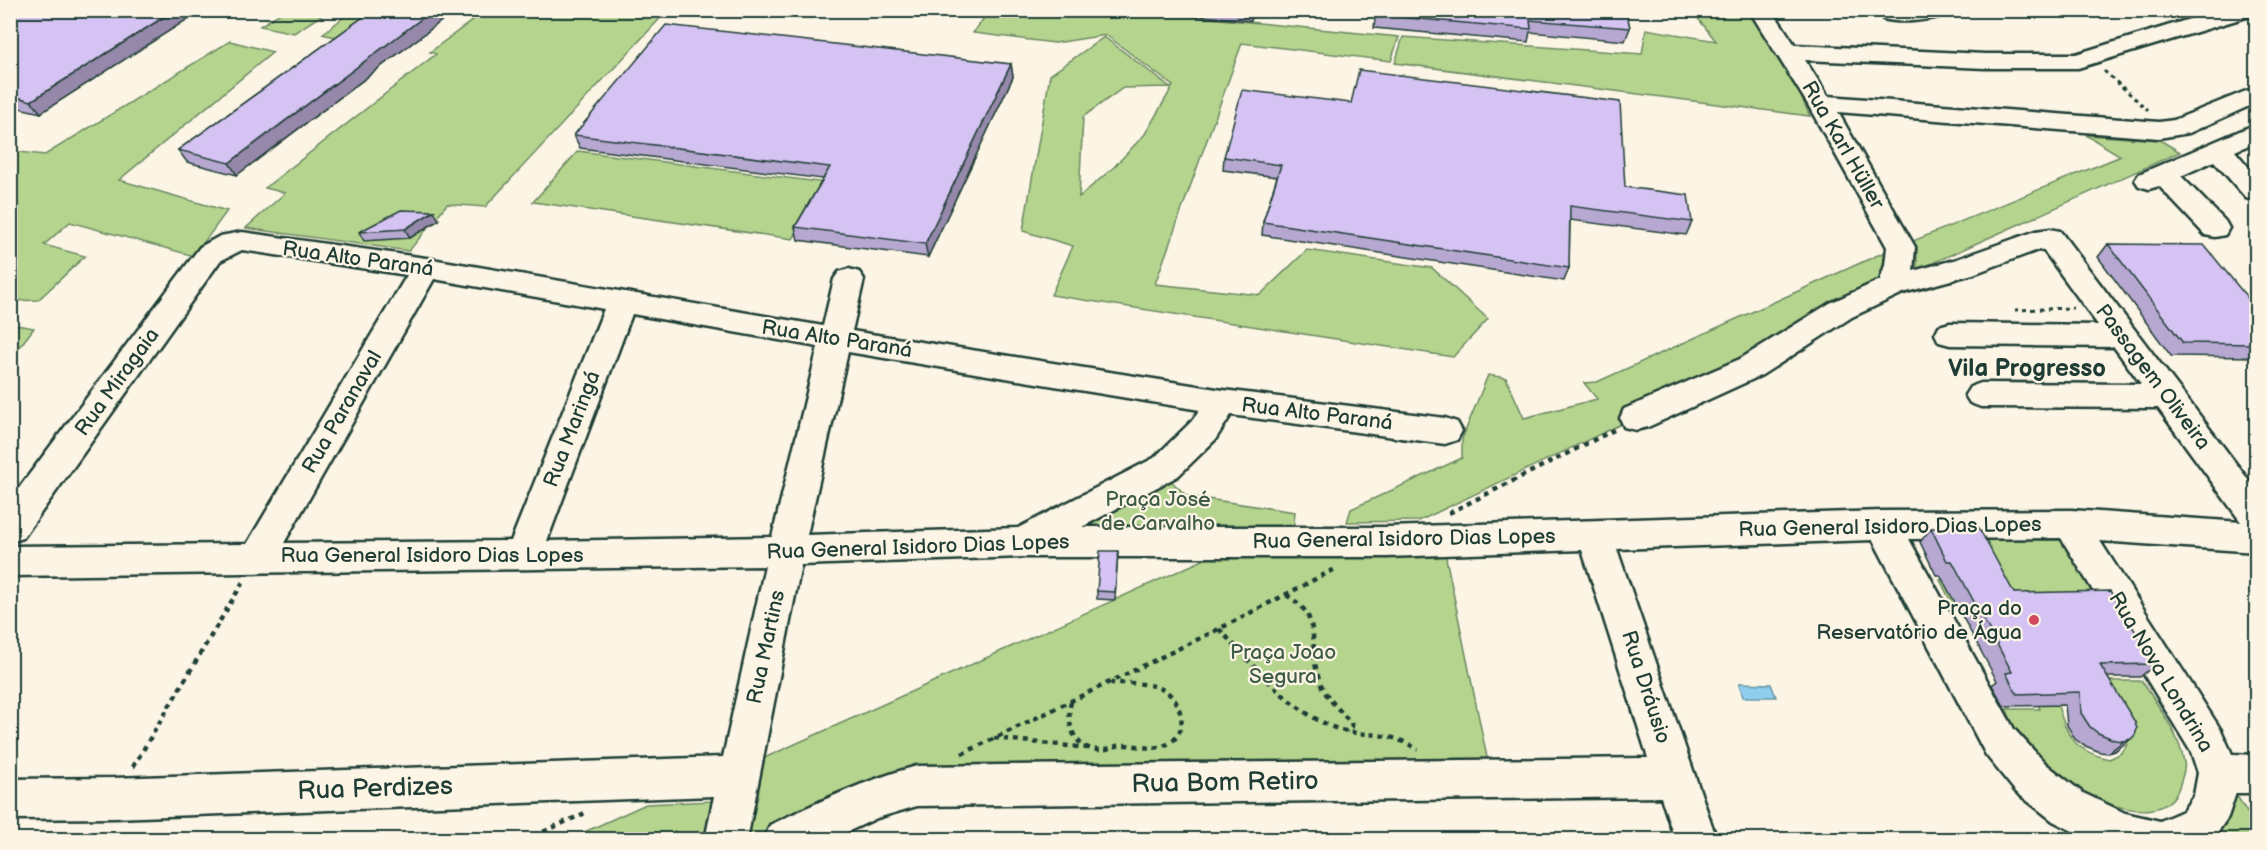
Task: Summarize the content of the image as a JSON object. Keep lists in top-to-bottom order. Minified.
{"streets":{"street":["Rua Karl Hüller","Rua Alto Paraná","Passagem Oliveira","Rua Miragaia","Rua Paranaval","Rua Maringá","Rua General Isidoro Dias Lopes","Rua Martins","Rua Nova Londrina","Rua Dráusio","Rua Bom Retiro","Rua Perdizes"]},"crossings":[["Rua Karl Hüller","Passagem Oliveira"],["Rua Alto Paraná","Rua Miragaia"],["Rua Alto Paraná","Rua Paranaval"],["Rua Alto Paraná","Rua Maringá"],["Rua Alto Paraná","Rua Martins"],["Rua Paranaval","Rua General Isidoro Dias Lopes"],["Rua Maringá","Rua General Isidoro Dias Lopes"],["Rua General Isidoro Dias Lopes","Rua Martins"],["Rua General Isidoro Dias Lopes","Rua Nova Londrina"],["Rua General Isidoro Dias Lopes","Rua Dráusio"],["Rua Martins","Rua Perdizes"],["Rua Dráusio","Rua Bom Retiro"]],"districts":["Vila Progresso"],"parks":["Praça José de Carvalho","Praça Joao Segura"],"places":["Praça do Reservatório de Água"]}
